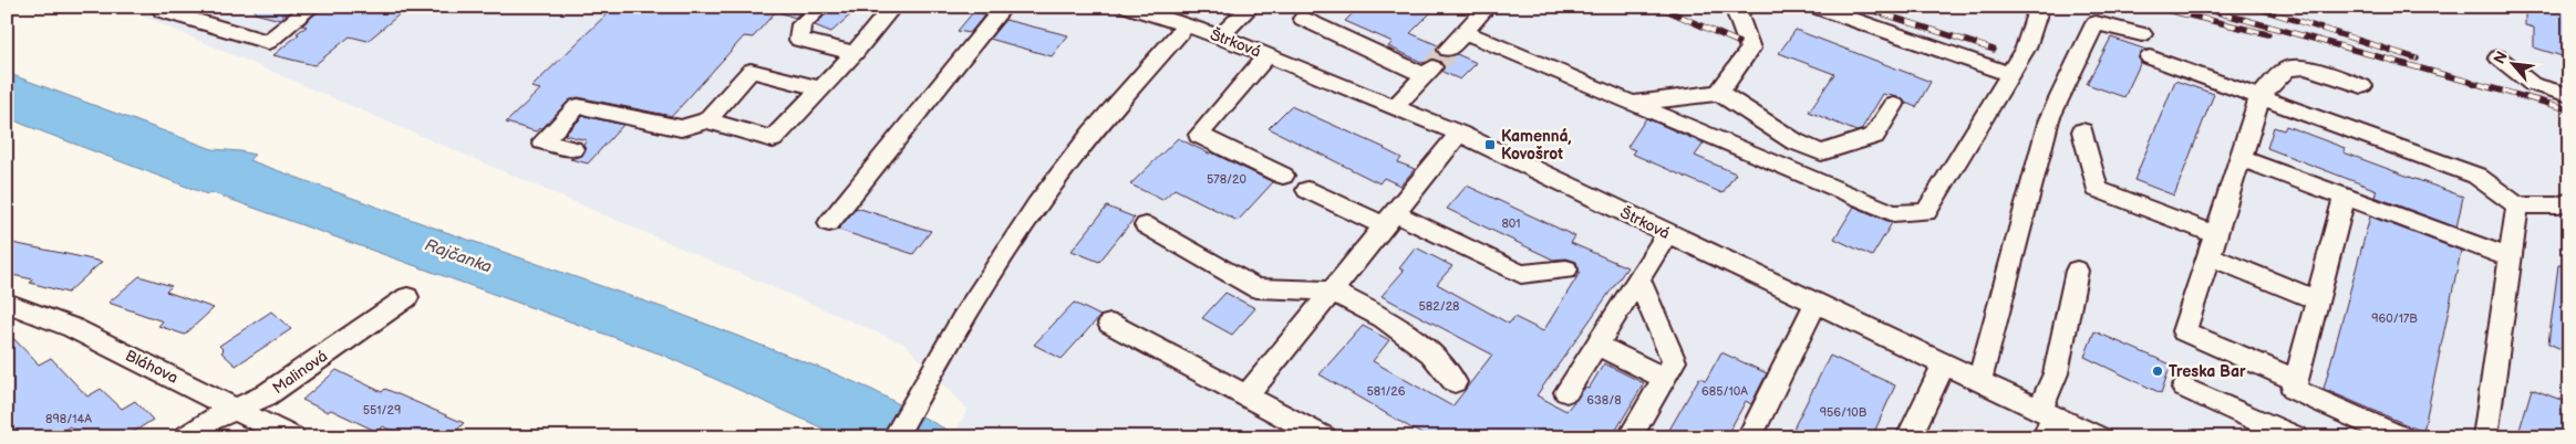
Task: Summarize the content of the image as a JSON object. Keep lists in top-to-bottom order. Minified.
{"streets":{"street":["Štrková","Bláhova","Malinová"]},"crossings":[["Bláhova","Malinová"]],"water":["Rajčanka"],"places":{"transit":["Kamenná, Kovošrot"],"other":["Treska Bar"]},"house_numbers":["578/20","801","582/28","960/17B","581/26","685/10A","638/8","551/29","956/10B","898/14A"],"north":"top left"}
